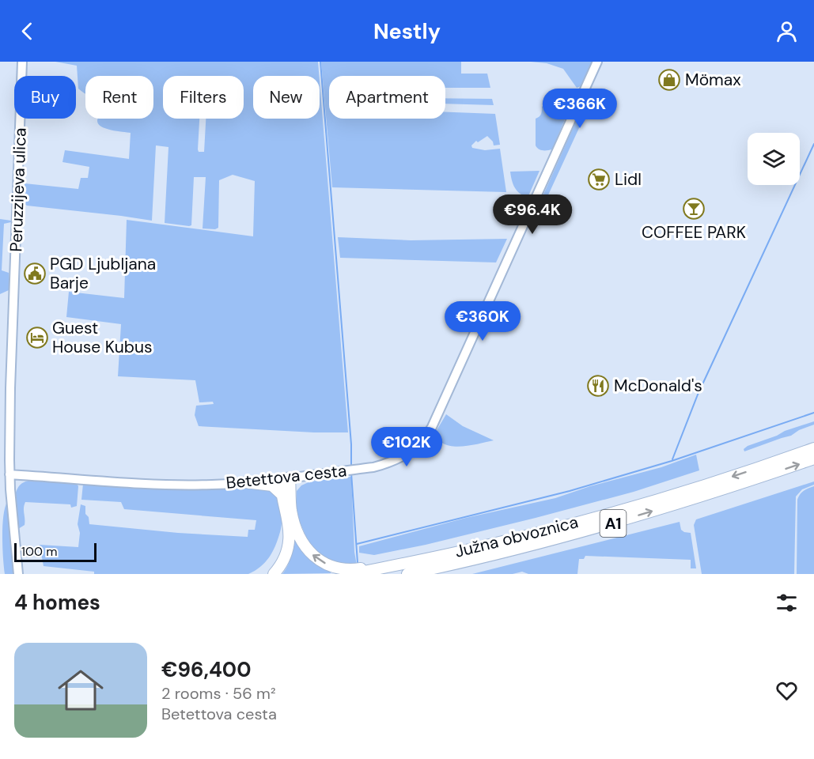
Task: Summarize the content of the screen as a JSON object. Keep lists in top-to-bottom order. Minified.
{"streets":{"highway":["A1","Južna obvoznica"],"street":["Peruzzijeva ulica","Betettova cesta"]},"crossings":[["Peruzzijeva ulica","Betettova cesta"]],"places":{"shop":["Mömax"],"supermarket":["Lidl"],"bar":["COFFEE PARK"],"public building":["PGD Ljubljana Barje"],"hotel":["Guest House Kubus"],"restaurant":["McDonald's"]},"scale_bar":"100 m","page":{"header":"Nestly","chip":["Buy","Rent","Filters","New","Apartment"],"price":["€366K","€96.4K","€360K","€102K"],"scale":"100 m","heading":"4 homes","list":[{"name":"€96,400","note":"2 rooms · 56 m² · Betettova cesta"}]}}
